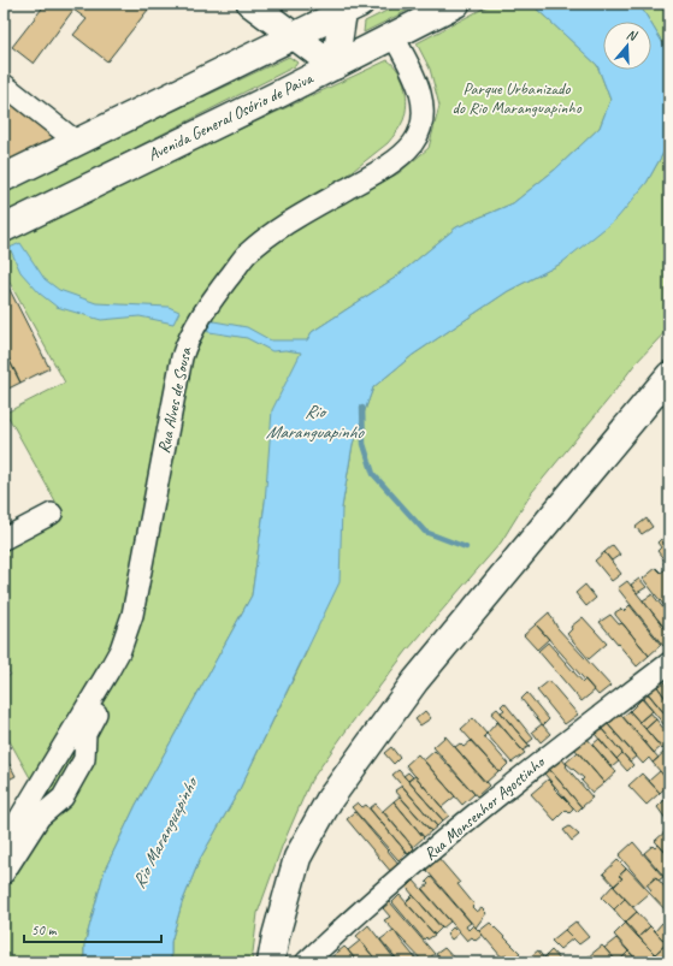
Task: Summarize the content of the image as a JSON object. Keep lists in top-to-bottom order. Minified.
{"streets":{"main road":["Avenida General Osório de Paiva"],"street":["Rua Alves de Sousa","Rua Monsenhor Agostinho"]},"crossings":[["Avenida General Osório de Paiva","Rua Alves de Sousa"]],"water":["Rio Maranguapinho"],"parks":["Parque Urbanizado do Rio Maranguapinho"],"scale_bar":"50 m","north":"top"}
